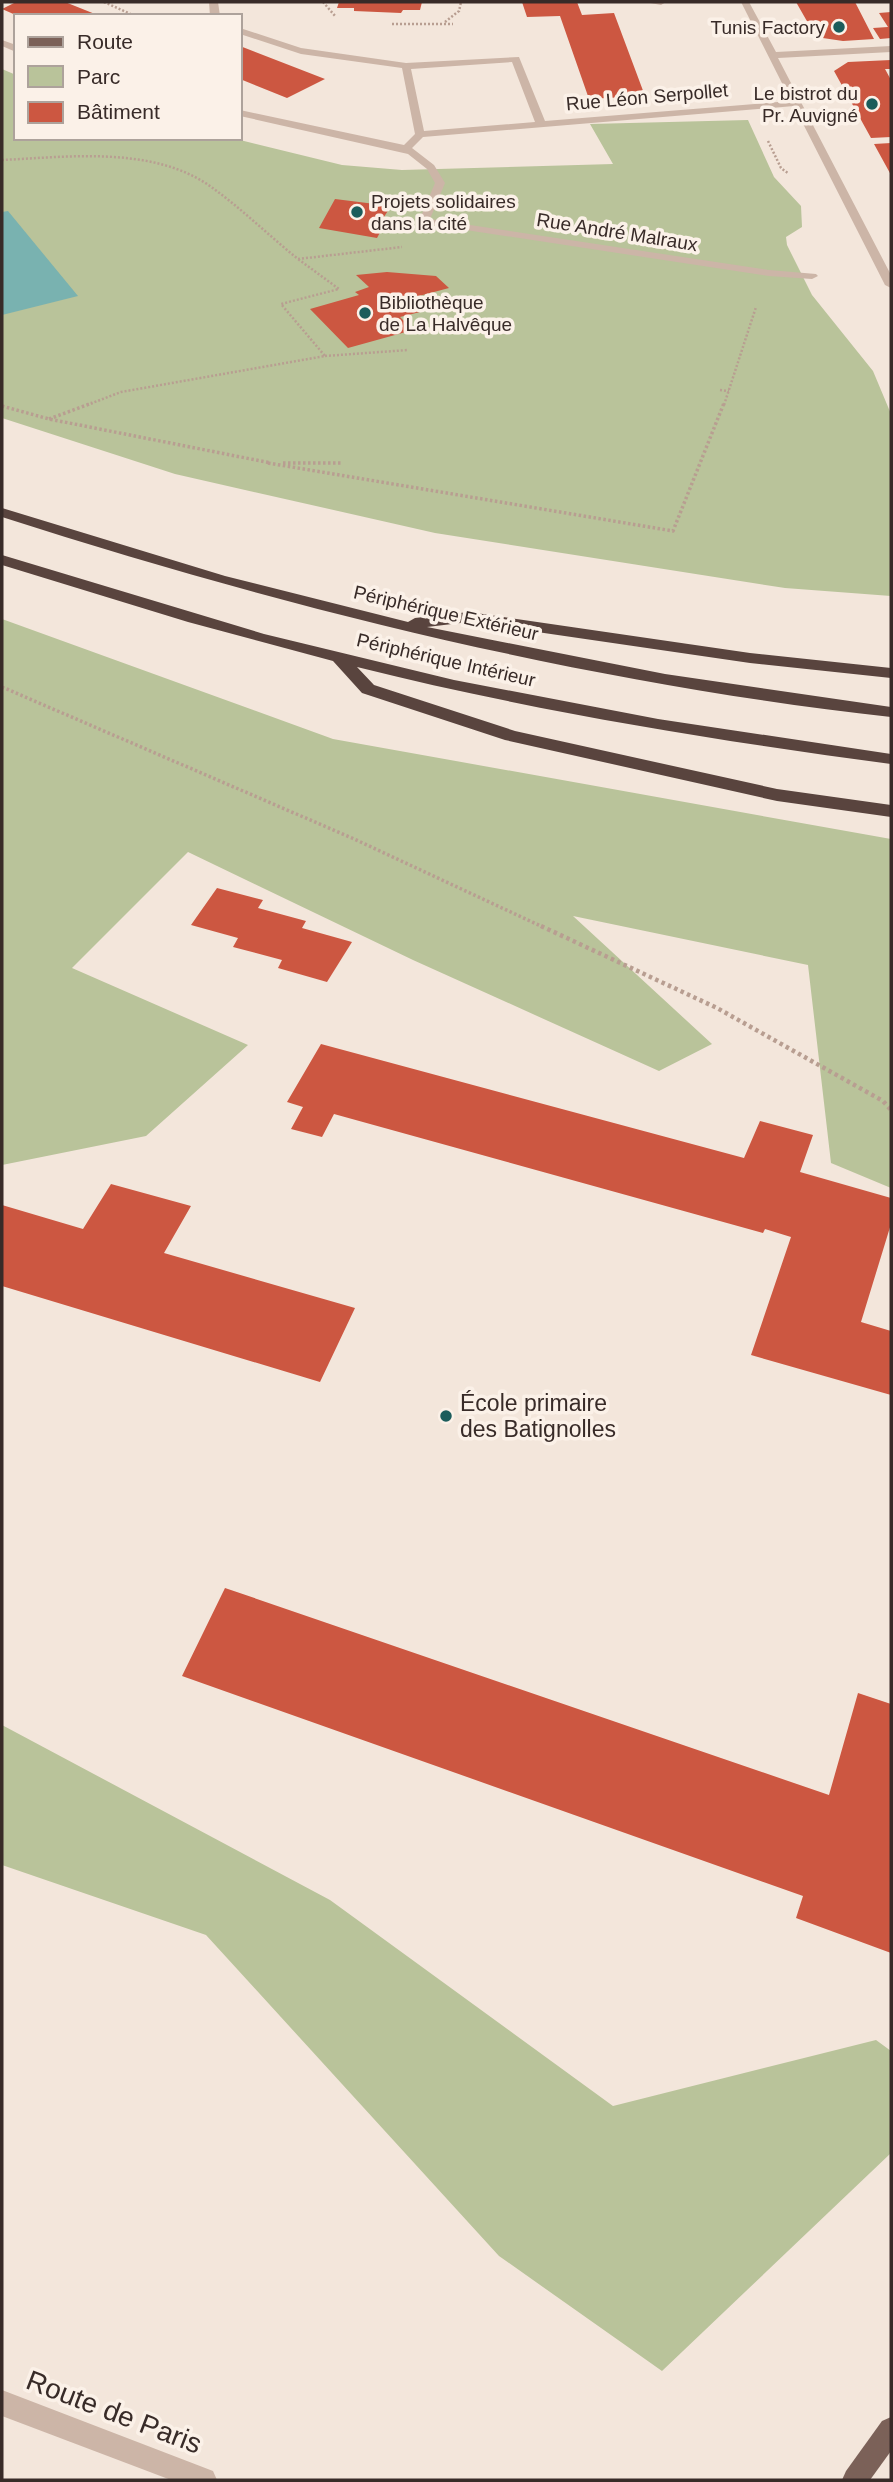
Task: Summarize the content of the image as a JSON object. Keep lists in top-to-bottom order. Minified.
{"streets":{"highway":["Périphérique Extérieur","Périphérique Intérieur"],"street":["Rue Léon Serpollet","Rue André Malraux","Route de Paris"]},"places":["Tunis Factory","Le bistrot du Pr. Auvigné","Projets solidaires dans la cité","Bibliothèque de La Halvêque","École primaire des Batignolles"],"legend":["Route","Parc","Bâtiment"]}
